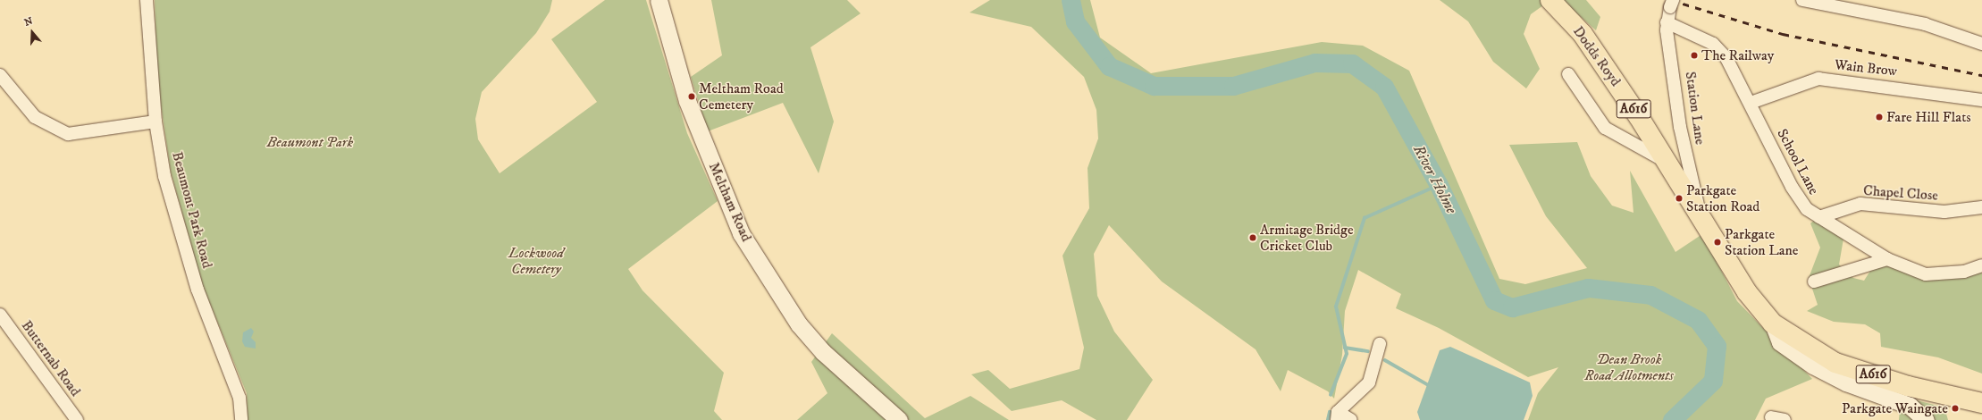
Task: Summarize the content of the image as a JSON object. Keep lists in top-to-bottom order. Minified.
{"streets":{"main road":["Dodds Royd","A616","Meltham Road"],"street":["Wain Brow","Station Lane","School Lane","Chapel Close","Beaumont Park Road","Butternab Road"]},"crossings":[["Dodds Royd","Station Lane"],["Dodds Royd","A616"],["Wain Brow","School Lane"],["Station Lane","A616"],["Station Lane","School Lane"],["School Lane","Chapel Close"]],"water":["River Holme"],"parks":["Beaumont Park","Lockwood Cemetery","Dean Brook Road Allotments"],"places":["The Railway","Meltham Road Cemetery","Fare Hill Flats","Parkgate Station Road","Armitage Bridge Cricket Club","Parkgate Station Lane","Parkgate Waingate"],"north":"top"}
